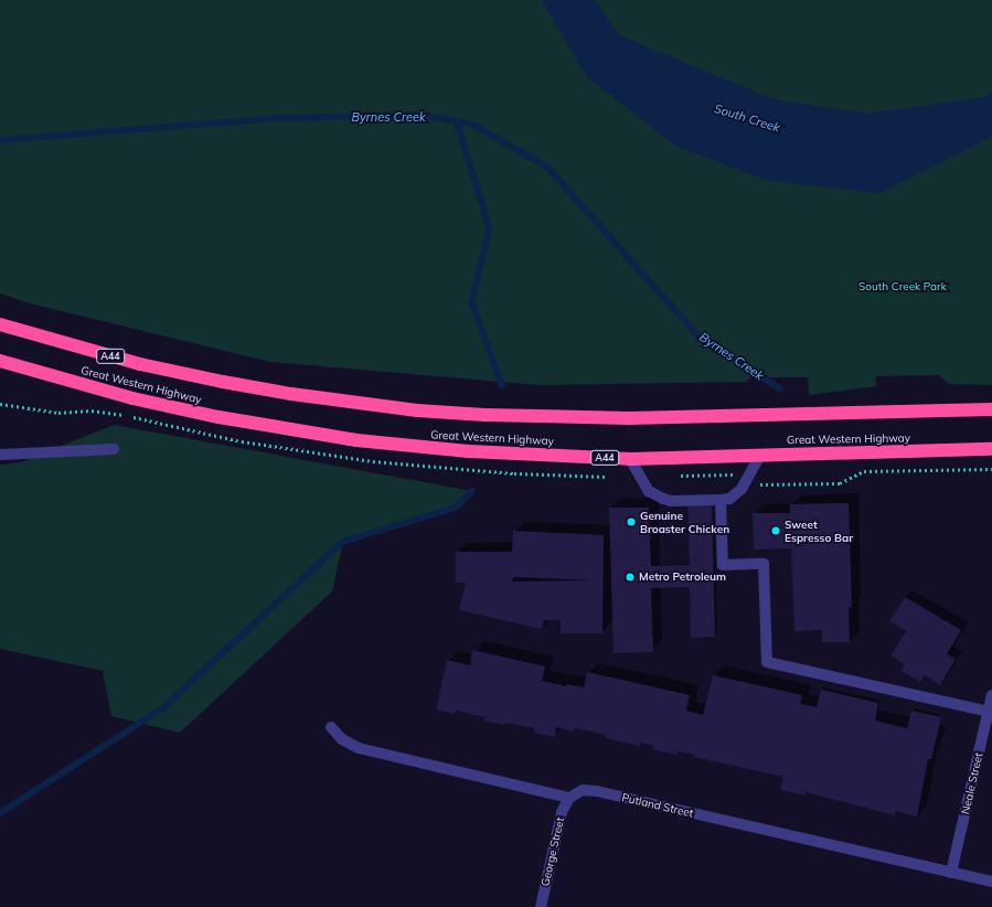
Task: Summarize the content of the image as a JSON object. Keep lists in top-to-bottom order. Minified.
{"streets":{"highway":["A44","Great Western Highway"],"street":["Neale Street","Putland Street","George Street"]},"crossings":[["Neale Street","Putland Street"],["Putland Street","George Street"]],"water":["Byrnes Creek","South Creek"],"parks":["South Creek Park"],"places":["Genuine Broaster Chicken","Sweet Espresso Bar","Metro Petroleum"]}
